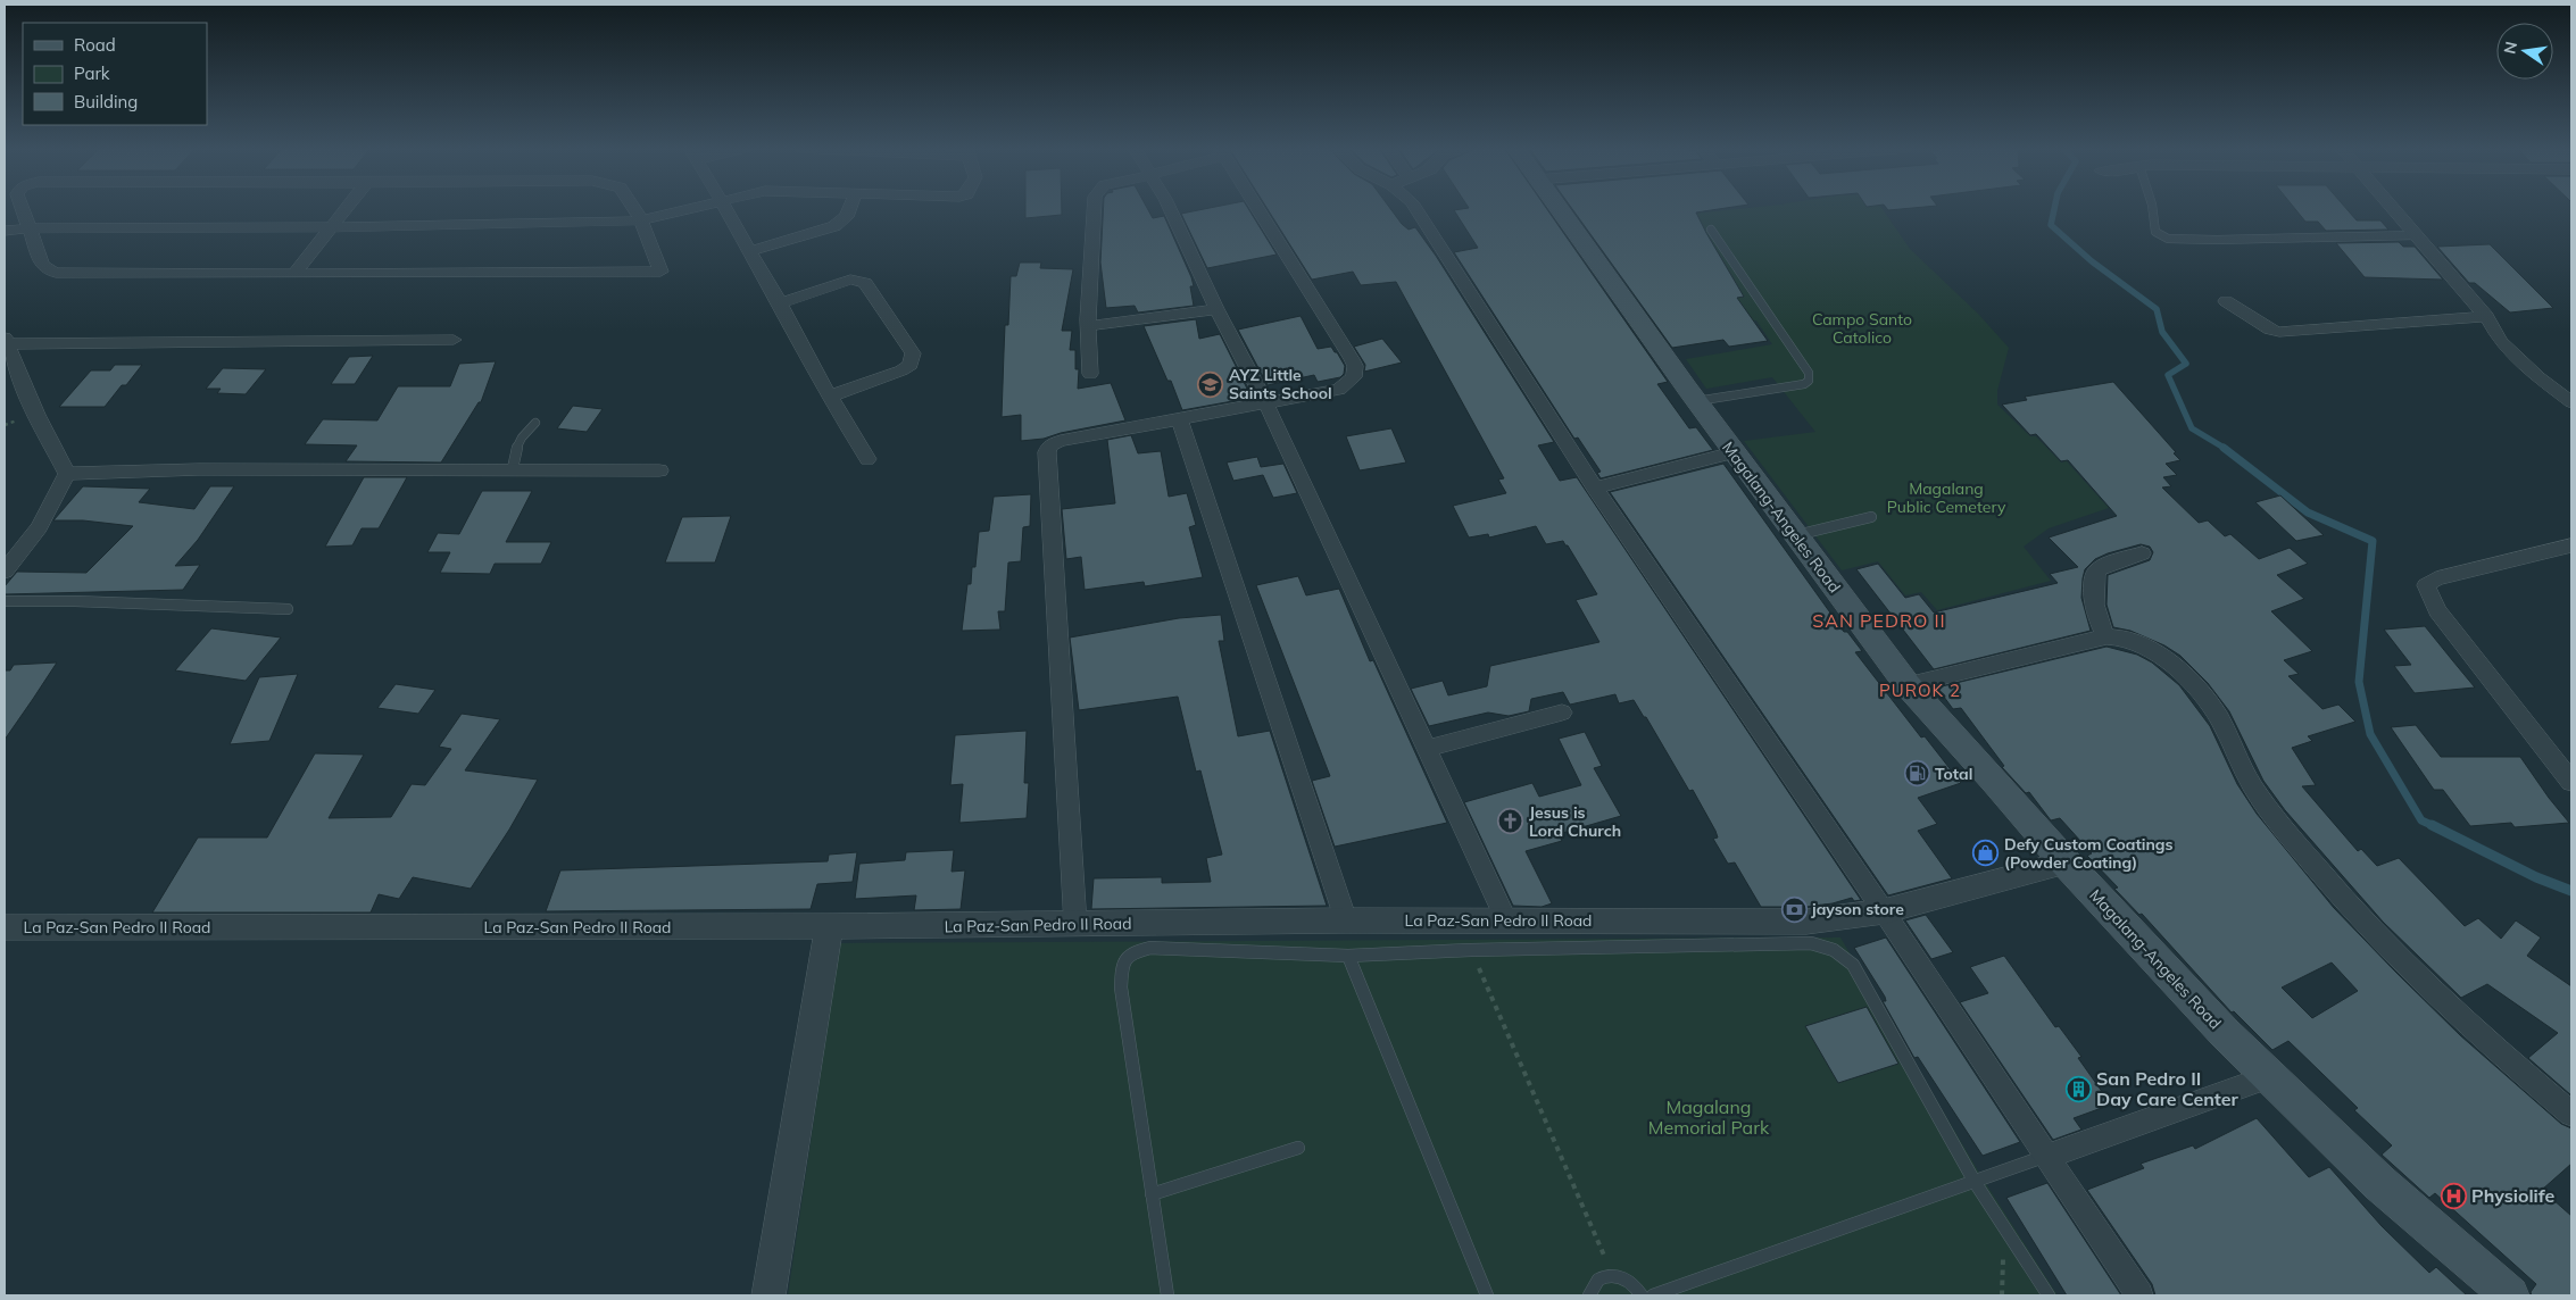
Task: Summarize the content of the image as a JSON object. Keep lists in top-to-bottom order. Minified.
{"streets":{"main road":["Magalang-Angeles Road"],"street":["La Paz-San Pedro II Road"]},"crossings":[["Magalang-Angeles Road","La Paz-San Pedro II Road"]],"districts":["SAN PEDRO II","PUROK 2"],"parks":["Campo Santo Catolico","Magalang Public Cemetery","Magalang Memorial Park"],"places":{"school or university":["AYZ Little Saints School"],"fuel station":["Total"],"church":["Jesus is Lord Church"],"shop":["Defy Custom Coatings (Powder Coating)"],"bank":["jayson store"],"building":["San Pedro II Day Care Center"],"hospital":["Physiolife"]},"legend":["Road","Park","Building"],"north":"left"}
